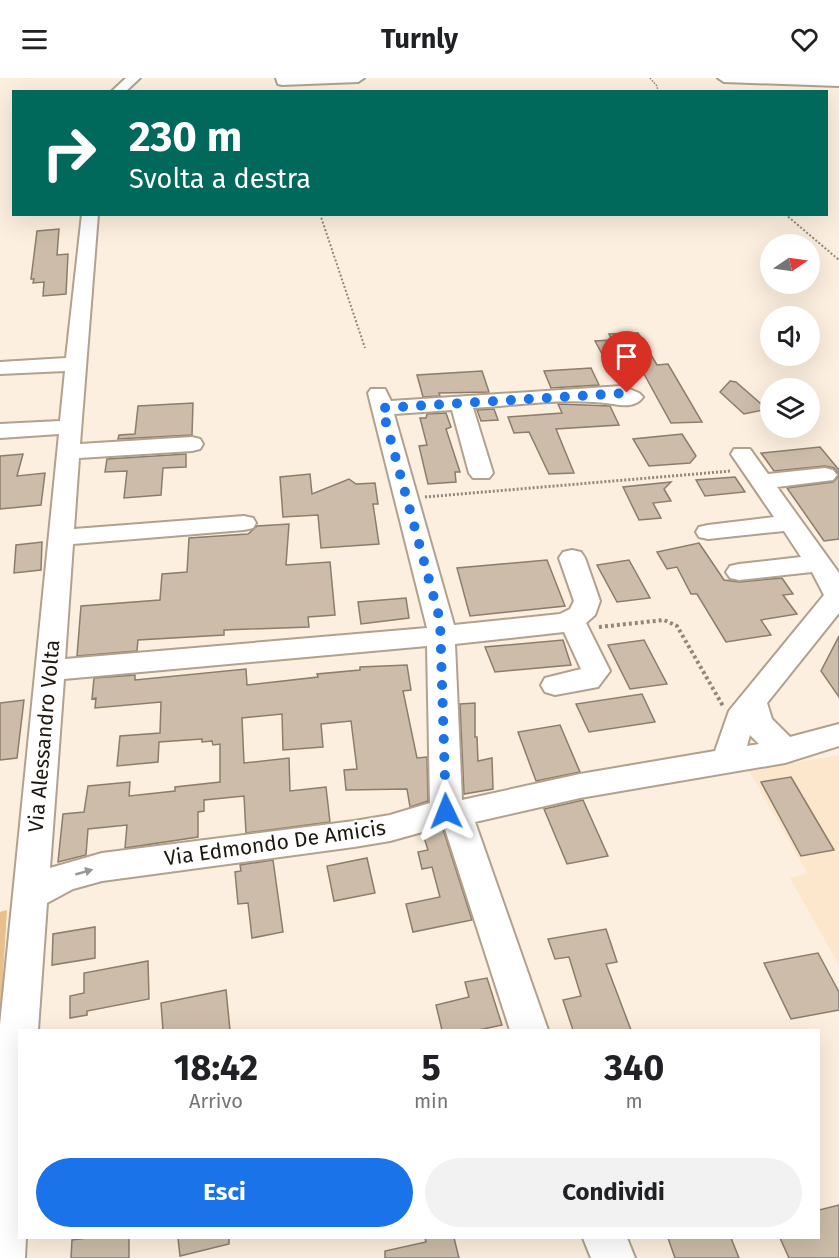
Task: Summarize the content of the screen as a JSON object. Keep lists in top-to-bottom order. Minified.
{"streets":{"street":["Via Alessandro Volta","Via Edmondo De Amicis"]},"crossings":[["Via Alessandro Volta","Via Edmondo De Amicis"]],"north":"right","page":{"header":"Turnly","turn":["230 m","Svolta a destra"],"eta":["18:42","Arrivo","5","min","340","m"],"buttons":["Esci","Condividi"]}}
